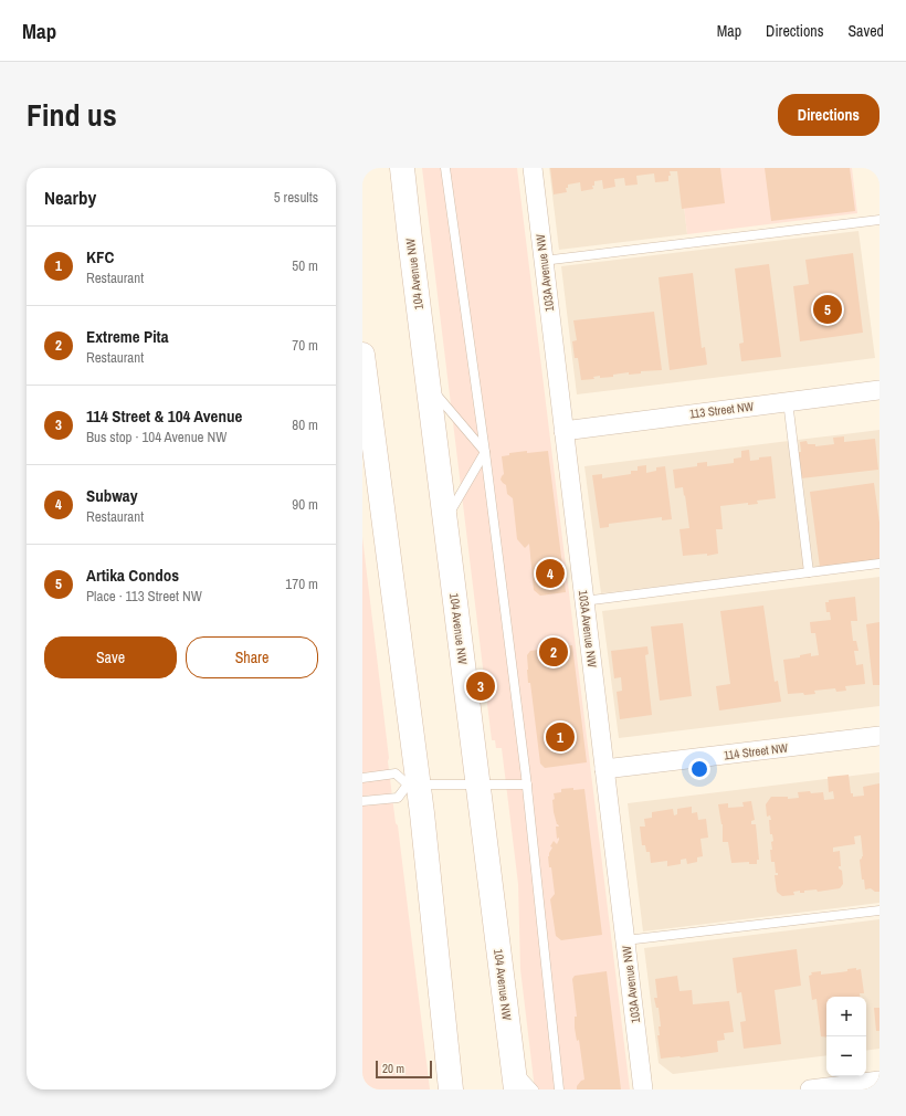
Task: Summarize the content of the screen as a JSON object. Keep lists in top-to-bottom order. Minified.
{"streets":{"main road":["104 Avenue NW"],"street":["103A Avenue NW","113 Street NW","114 Street NW"]},"crossings":[["103A Avenue NW","113 Street NW"],["103A Avenue NW","114 Street NW"]],"scale_bar":"20 m","page":{"header":"Map","nav":["Map","Directions","Saved"],"title":"Find us","buttons":["Directions",["Save","Share"]],"heading":["Nearby","5 results"],"list":[{"mark":"1","name":"KFC","note":"Restaurant","value":"50 m"},{"mark":"2","name":"Extreme Pita","note":"Restaurant","value":"70 m"},{"mark":"3","name":"114 Street & 104 Avenue","note":"Bus stop · 104 Avenue NW","value":"80 m"},{"mark":"4","name":"Subway","note":"Restaurant","value":"90 m"},{"mark":"5","name":"Artika Condos","note":"Place · 113 Street NW","value":"170 m"}],"pins":["5","4","2","3","1"],"map_buttons":["+","−"],"scale":"20 m"}}
